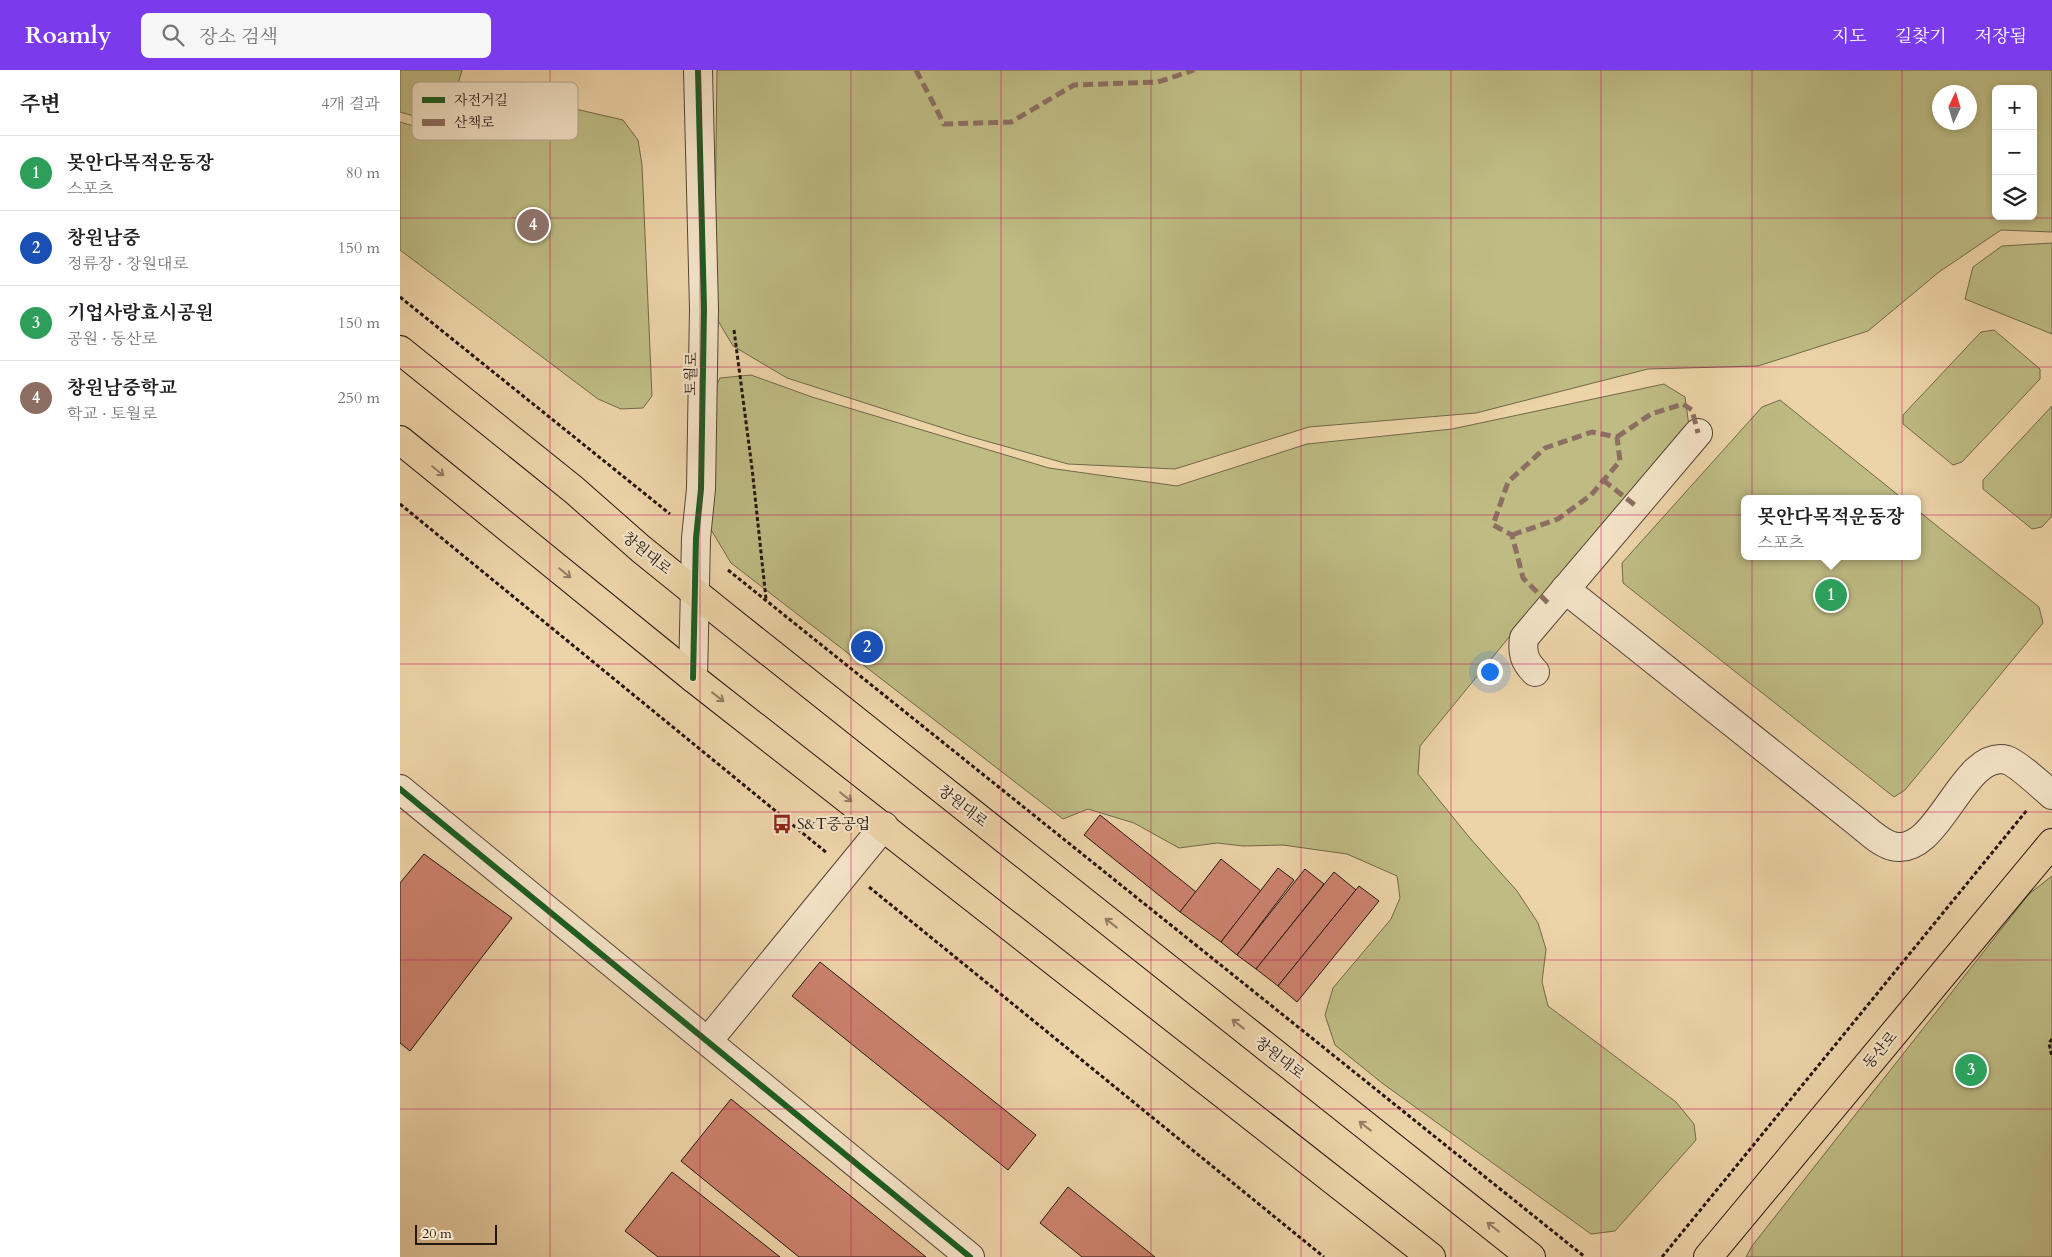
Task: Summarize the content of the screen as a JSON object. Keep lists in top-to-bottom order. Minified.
{"streets":{"main road":["창원대로","동산로"],"street":["토월로"]},"crossings":[["토월로","창원대로"]],"places":{"bus stop":["S&T중공업"]},"legend":["자전거길","산책로"],"scale_bar":"20 m","north":"top","page":{"header":"Roamly","search":"장소 검색","nav":["지도","길찾기","저장됨"],"heading":["주변","4개 결과"],"map_buttons":["+","−"],"list":[{"mark":"1","name":"못안다목적운동장","note":"스포츠","value":"80 m"},{"mark":"2","name":"창원남중","note":"정류장 · 창원대로","value":"150 m"},{"mark":"3","name":"기업사랑효시공원","note":"공원 · 동산로","value":"150 m"},{"mark":"4","name":"창원남중학교","note":"학교 · 토월로","value":"250 m"}],"pins":["4","1","2","3"],"popup":["못안다목적운동장","스포츠"],"scale":"20 m"}}
